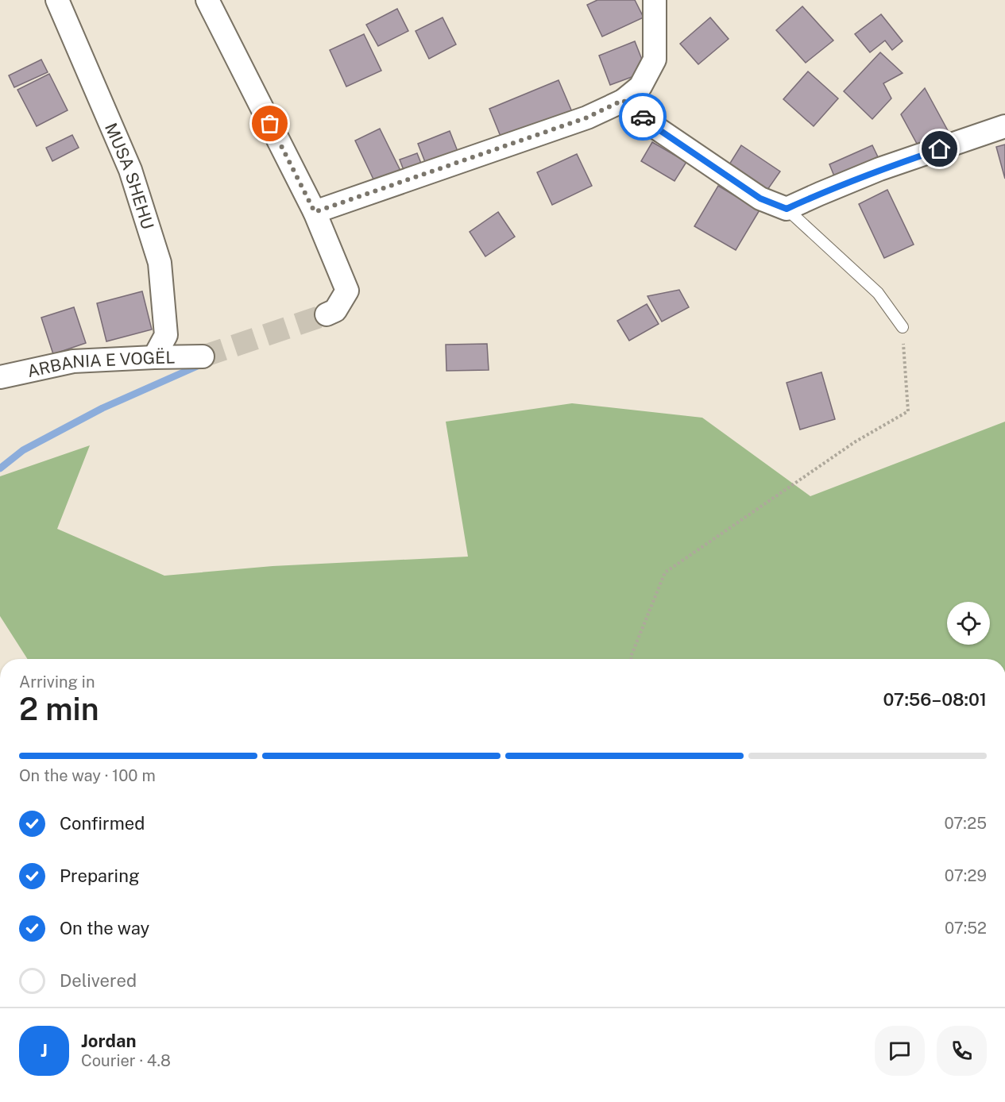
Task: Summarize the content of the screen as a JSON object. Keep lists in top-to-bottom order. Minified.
{"streets":{"street":["MUSA SHEHU","ARBANIA E VOGËL"]},"crossings":[["MUSA SHEHU","ARBANIA E VOGËL"]],"page":{"heading":["2 min","Arriving in","07:56–08:01"],"panel":["Jordan","Courier · 4.8"],"bar":"On the way · 100 m","list":[["Confirmed","07:25"],["Preparing","07:29"],["On the way","07:52"],"Delivered"],"round":"J"}}
